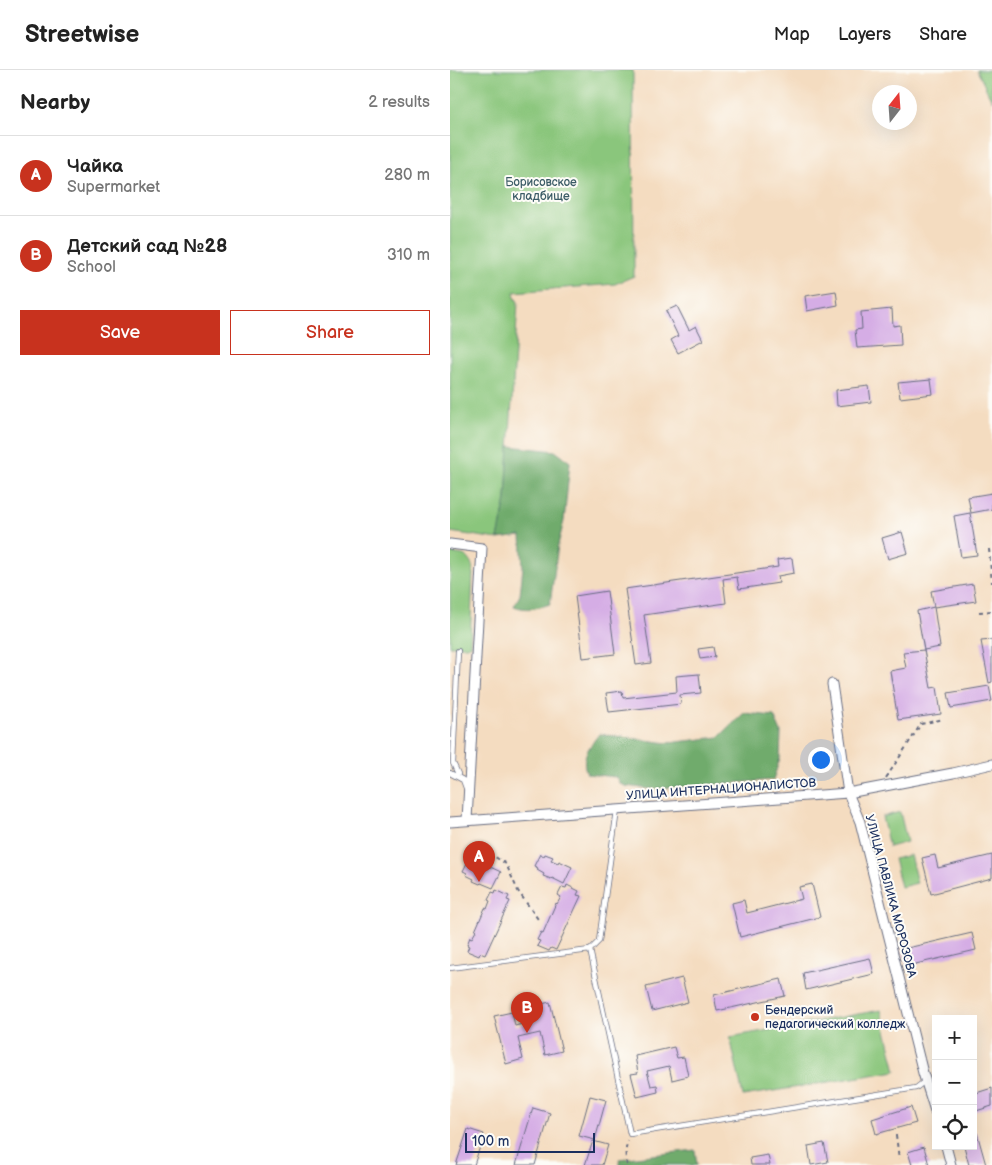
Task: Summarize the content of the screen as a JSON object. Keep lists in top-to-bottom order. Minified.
{"streets":{"street":["УЛИЦА ИНТЕРНАЦИОНАЛИСТОВ","УЛИЦА ПАВЛИКА МОРОЗОВА"]},"crossings":[["УЛИЦА ИНТЕРНАЦИОНАЛИСТОВ","УЛИЦА ПАВЛИКА МОРОЗОВА"]],"parks":["Борисовское кладбище"],"places":["Бендерский педагогический колледж"],"scale_bar":"100 m","north":"top","page":{"header":"Streetwise","nav":["Map","Layers","Share"],"heading":["Nearby","2 results"],"list":[{"mark":"A","name":"Чайка","note":"Supermarket","value":"280 m"},{"mark":"B","name":"Детский сад №28","note":"School","value":"310 m"}],"buttons":["Save","Share"],"pins":["A","B"],"map_buttons":["+","−"],"scale":"100 m"}}
